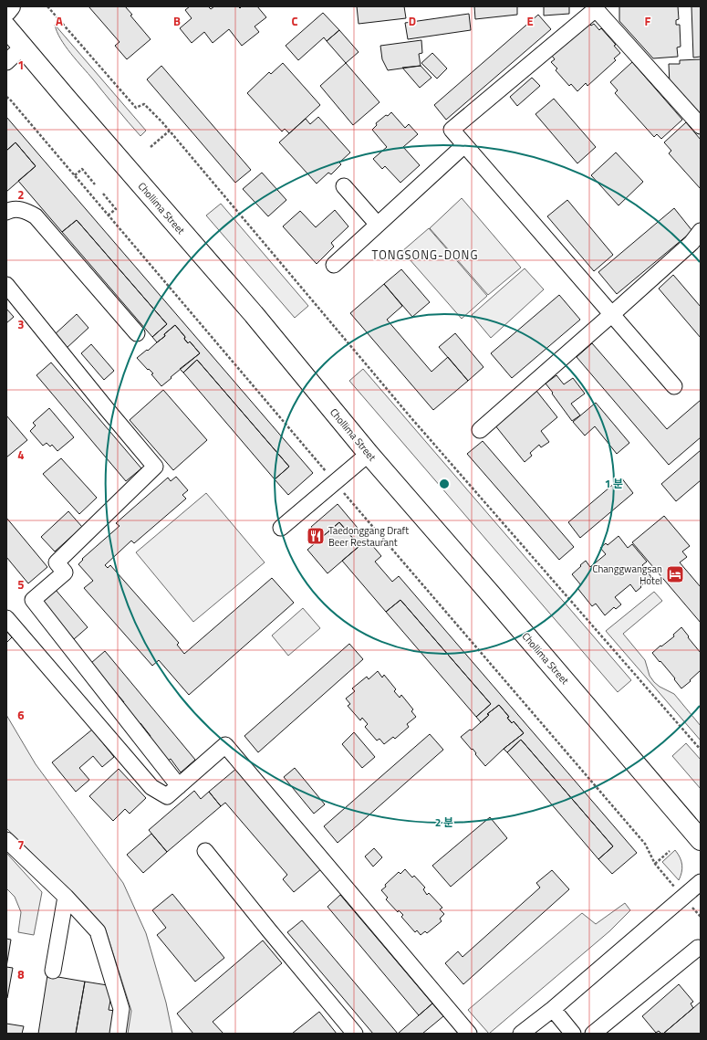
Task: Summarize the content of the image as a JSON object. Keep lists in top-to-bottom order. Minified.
{"streets":{"main road":["Chollima Street"]},"districts":["TONGSONG-DONG"],"places":{"restaurant":["Taedonggang Draft Beer Restaurant"],"hotel":["Changgwangsan Hotel"]},"grid":{"columns":["A","B","C","D","E","F"],"rows":["1","2","3","4","5","6","7","8"]},"rings":["1 분","2 분"]}
